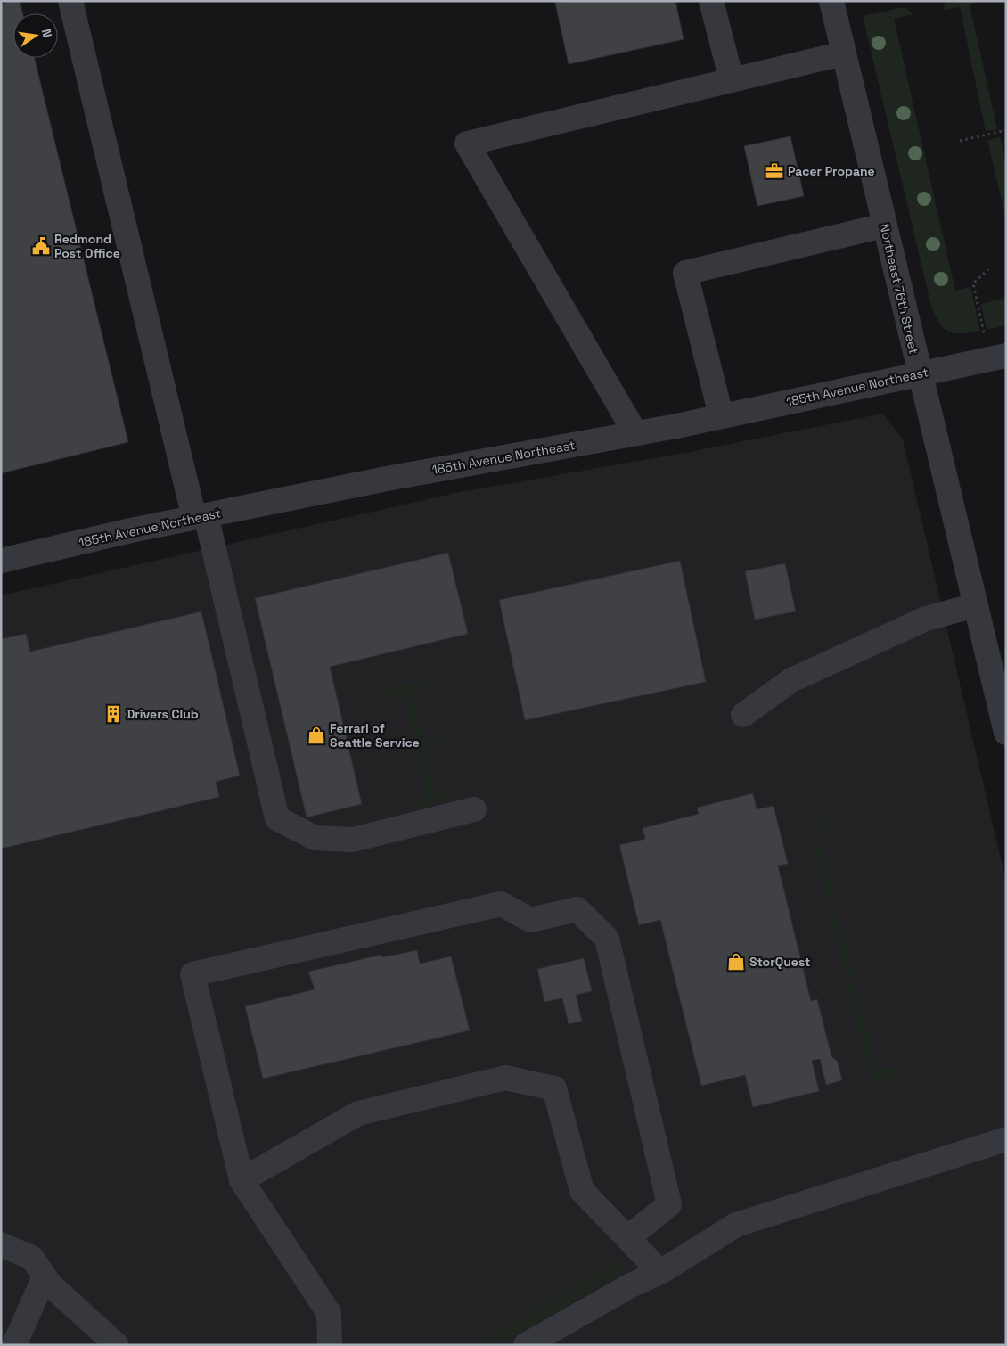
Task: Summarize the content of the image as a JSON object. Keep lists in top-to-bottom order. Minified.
{"streets":{"street":["Northeast 76th Street","185th Avenue Northeast"]},"crossings":[["Northeast 76th Street","185th Avenue Northeast"]],"places":{"office":["Pacer Propane"],"public building":["Redmond Post Office"],"building":["Drivers Club"],"shop":["Ferrari of Seattle Service","StorQuest"]},"north":"right"}
